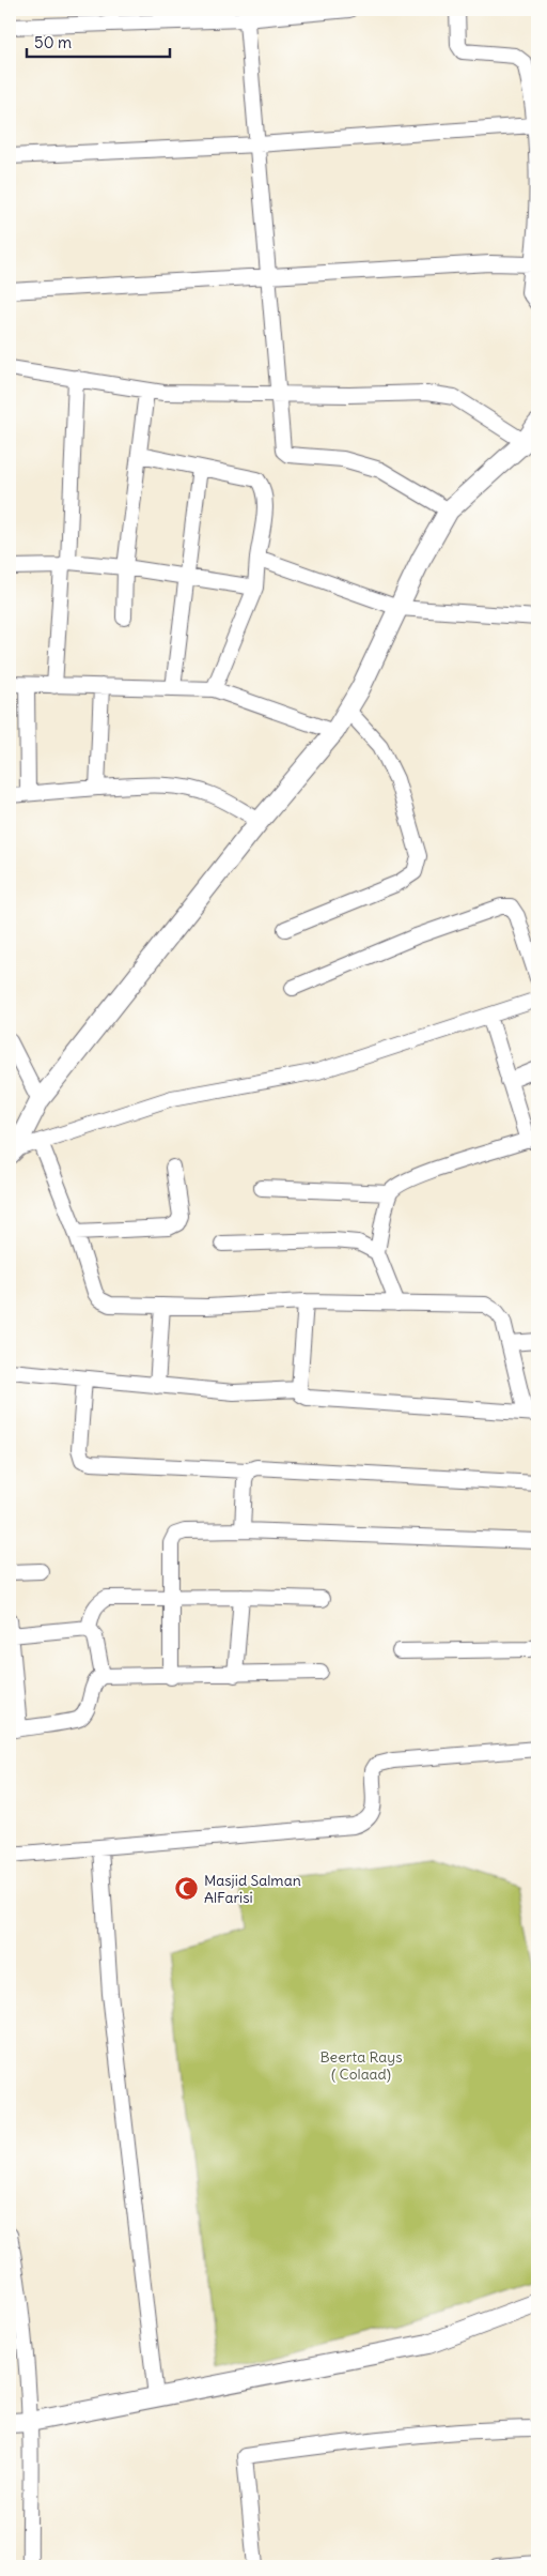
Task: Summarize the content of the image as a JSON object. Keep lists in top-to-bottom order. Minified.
{"parks":["Beerta Rays ( Colaad)"],"places":{"mosque":["Masjid Salman AlFarisi"]},"scale_bar":"50 m"}
